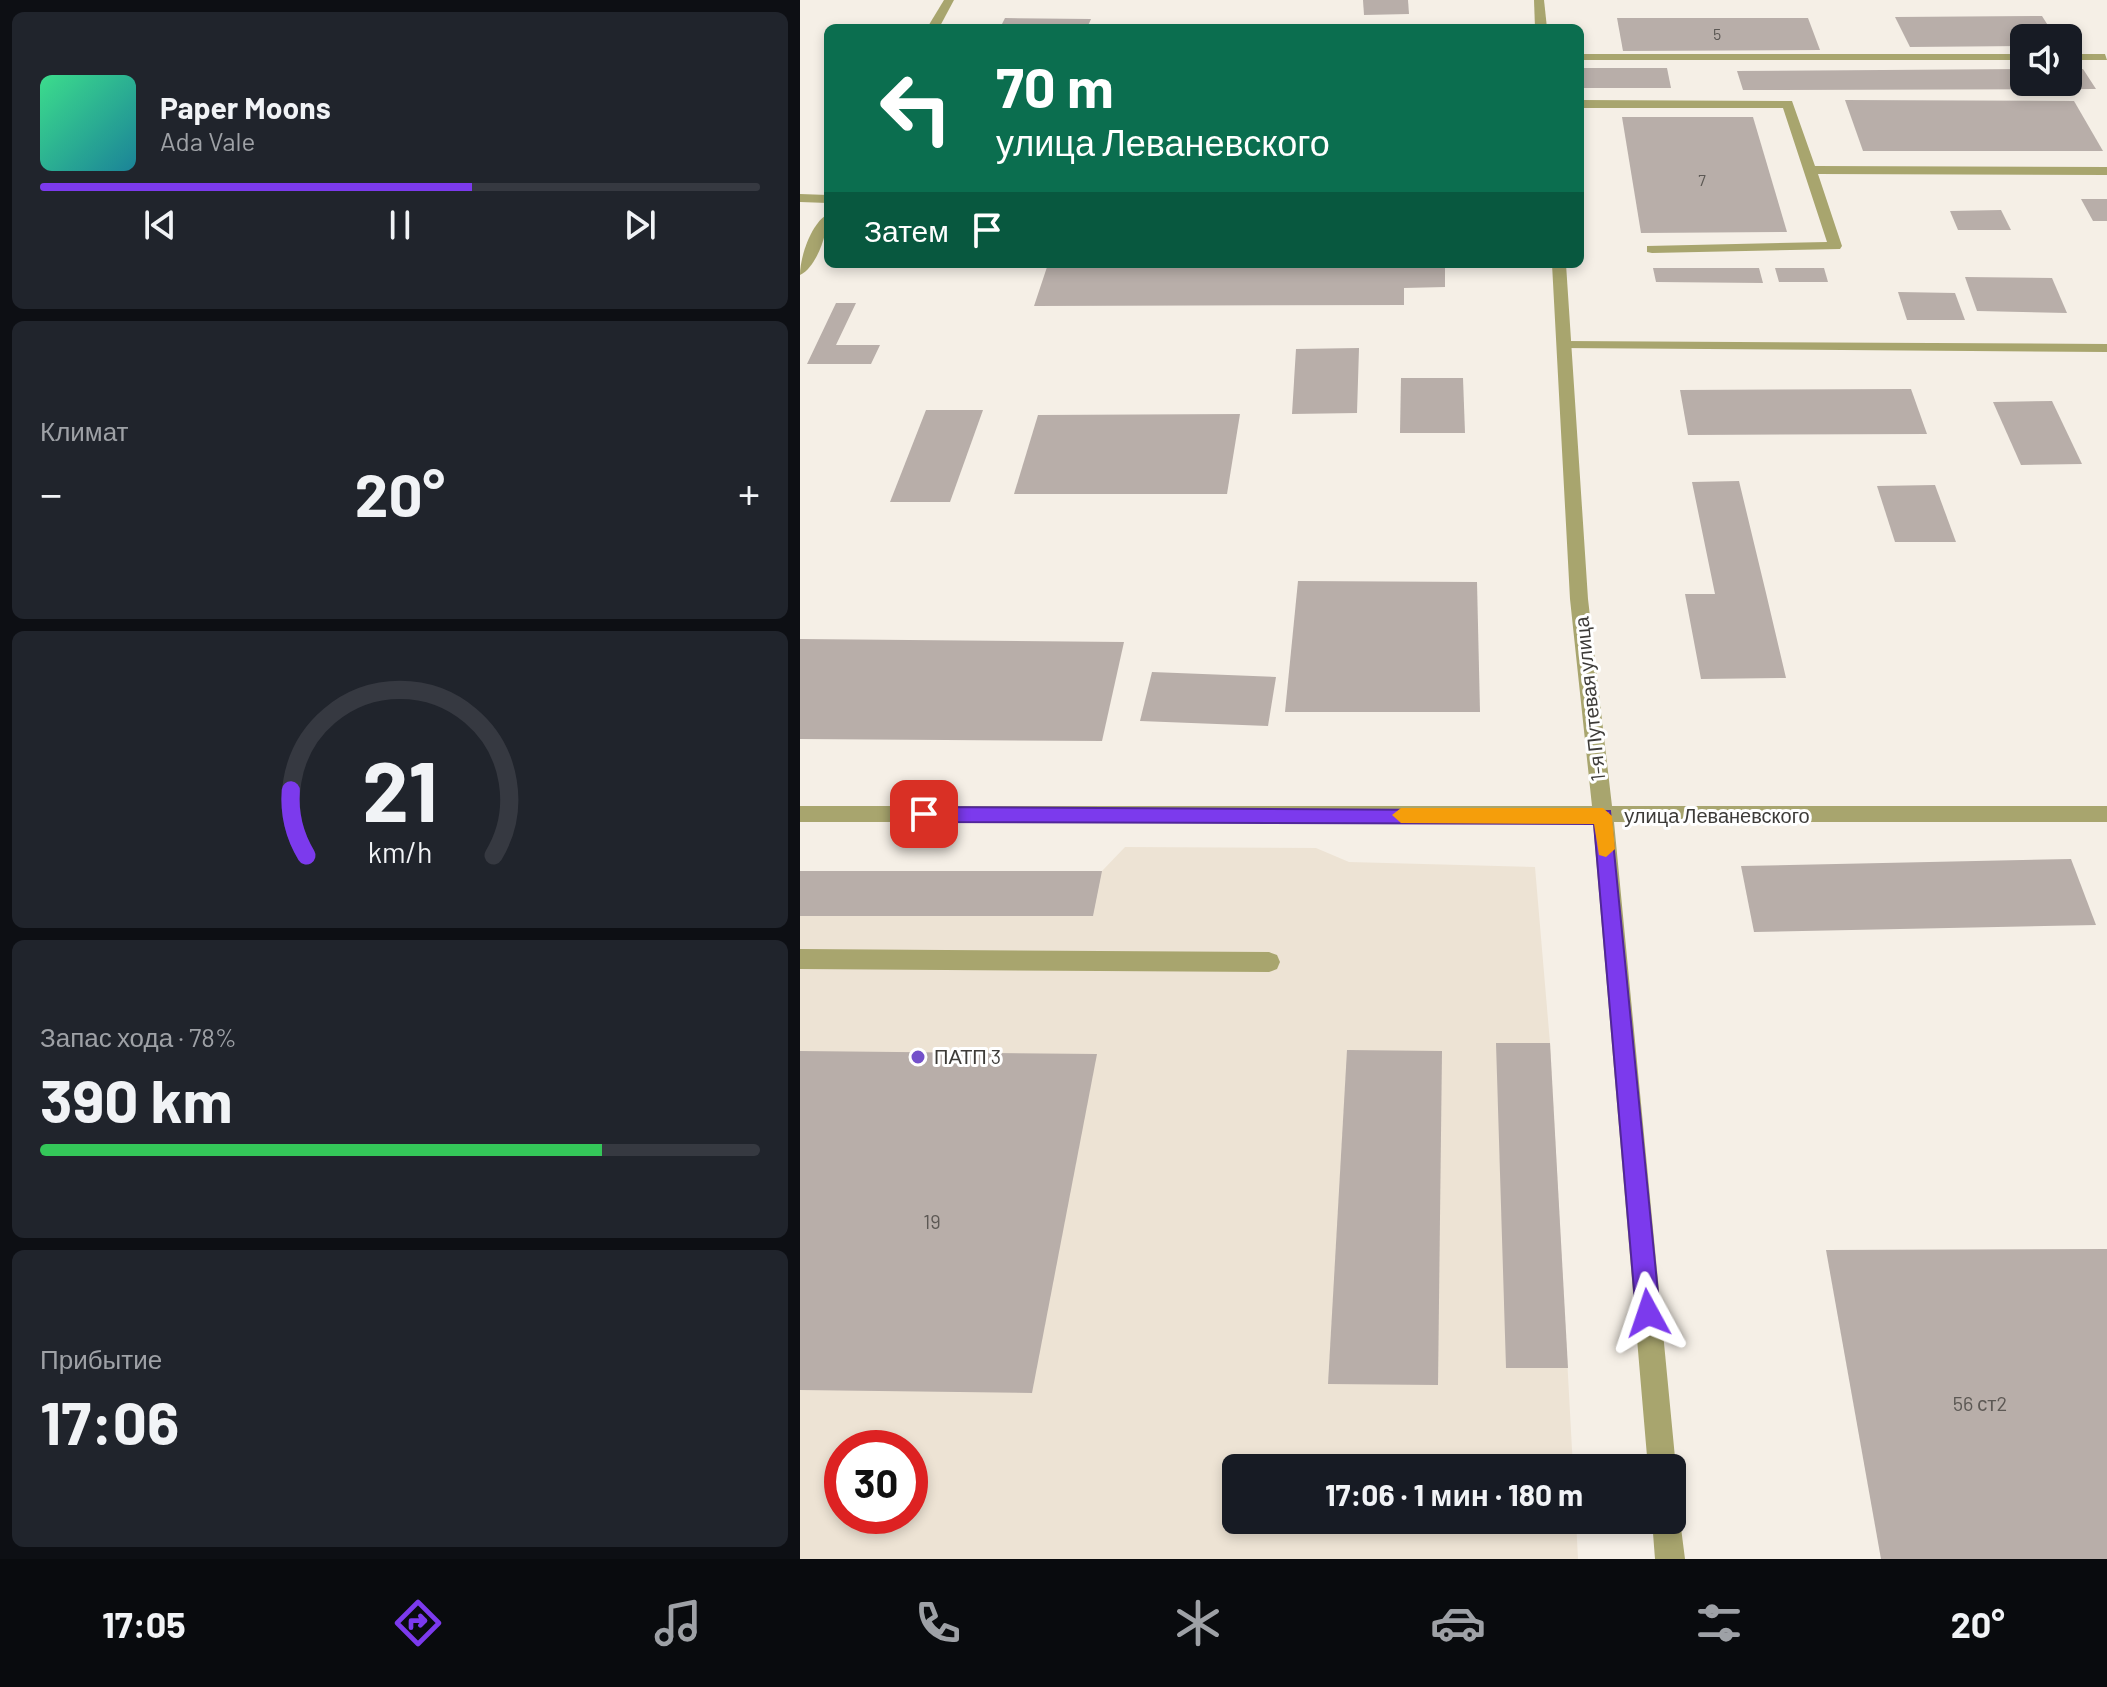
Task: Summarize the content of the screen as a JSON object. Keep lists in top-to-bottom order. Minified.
{"streets":{"street":["1-я Путевая улица","улица Леваневского"]},"crossings":[["1-я Путевая улица","улица Леваневского"]],"places":["ПАТП 3"],"house_numbers":["5","7","19","56 ст2"],"page":{"turn":["70 m","улица Леваневского"],"song":["Paper Moons","Ada Vale"],"then":"Затем","tile":["Климат",["Запас хода · 78%","390 km"],["Прибытие","17:06"]],"heat":["−","20°","+"],"limit":"30","trip":"17:06 · 1 мин · 180 m","tabs":["17:05","20°"],"gauge":["21","km/h"]}}
